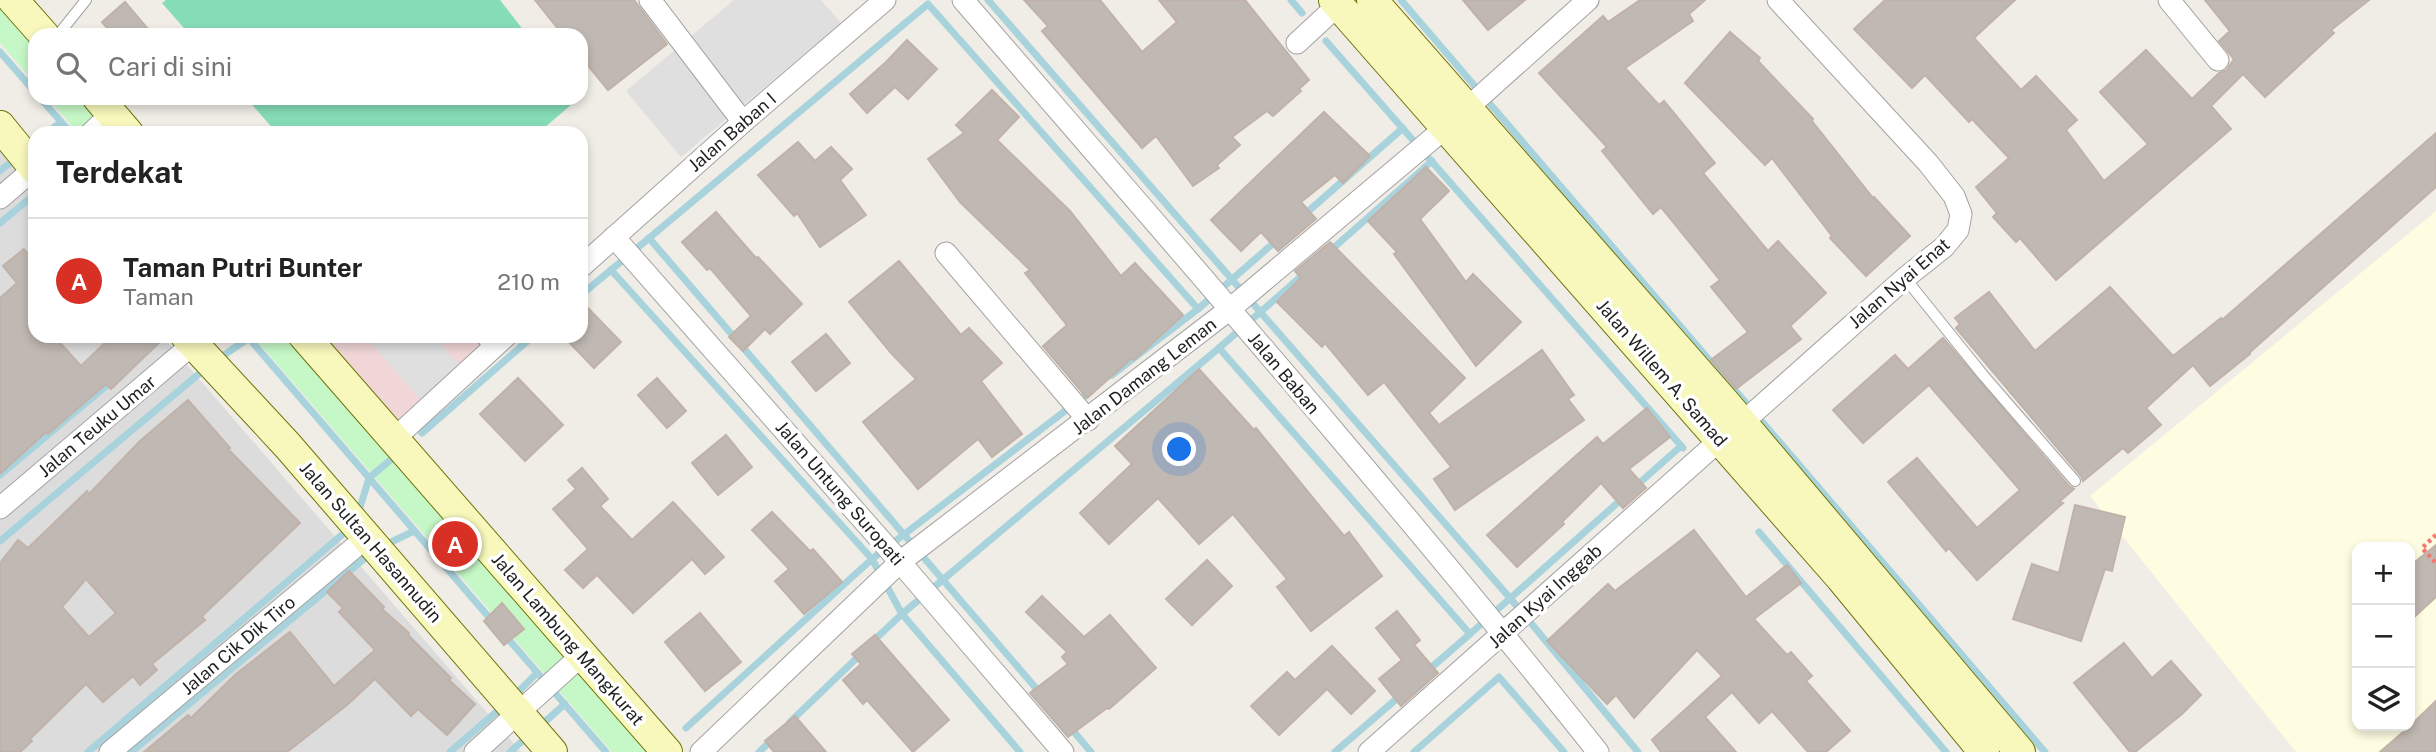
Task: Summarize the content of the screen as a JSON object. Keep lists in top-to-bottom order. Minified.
{"streets":{"main road":["Jalan Willem A. Samad","Jalan Sultan Hasannudin","Jalan Lambung Mangkurat"],"street":["Jalan Baban I","Jalan Nyai Enat","Jalan Baban","Jalan Damang Leman","Jalan Teuku Umar","Jalan Untung Suropati","Jalan Kyai Inggab","Jalan Cik Dik Tiro"]},"crossings":[["Jalan Baban I","Jalan Untung Suropati"],["Jalan Nyai Enat","Jalan Willem A. Samad"],["Jalan Nyai Enat","Jalan Kyai Inggab"],["Jalan Baban","Jalan Damang Leman"],["Jalan Baban","Jalan Kyai Inggab"],["Jalan Willem A. Samad","Jalan Damang Leman"],["Jalan Willem A. Samad","Jalan Kyai Inggab"],["Jalan Damang Leman","Jalan Untung Suropati"],["Jalan Sultan Hasannudin","Jalan Cik Dik Tiro"]],"page":{"search":"Cari di sini","heading":"Terdekat","list":[{"mark":"A","name":"Taman Putri Bunter","note":"Taman","value":"210 m"}],"pins":"A","map_buttons":["+","−"]}}
